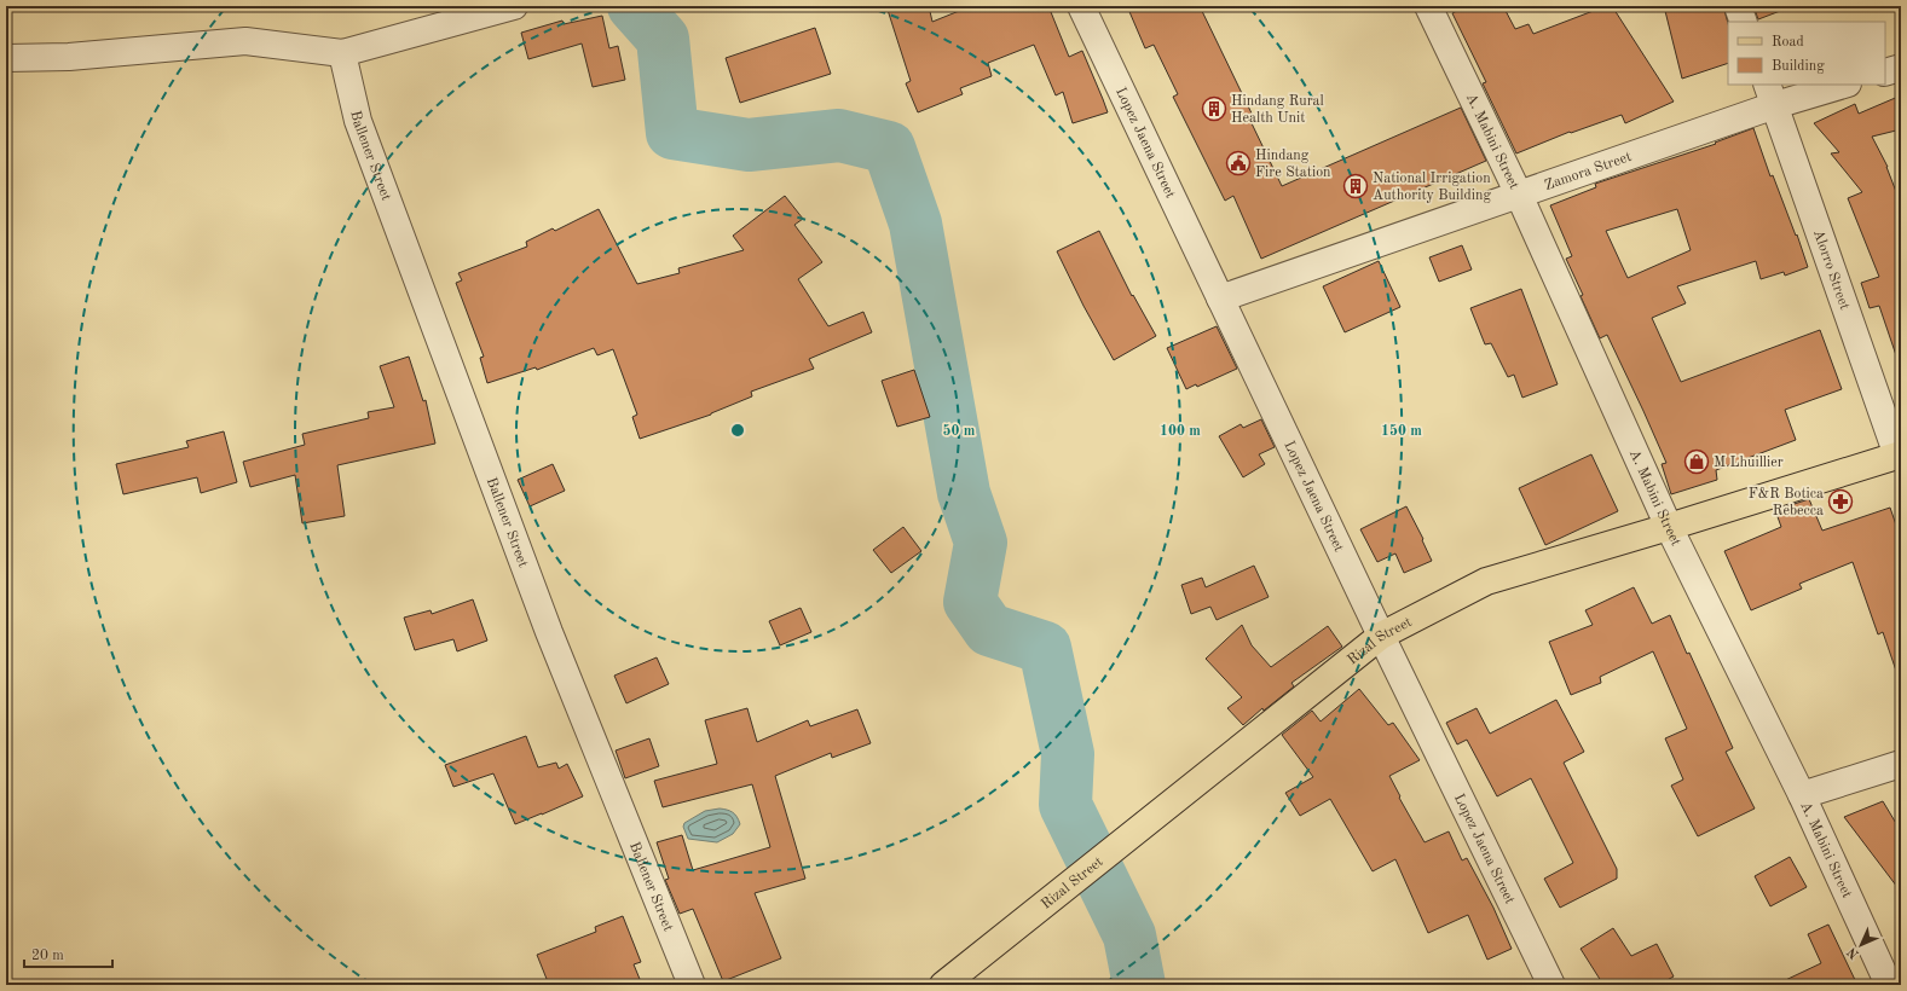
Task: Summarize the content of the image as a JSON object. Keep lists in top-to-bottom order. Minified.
{"streets":{"main road":["Rizal Street"],"street":["A. Mabini Street","Lopez Jaena Street","Ballener Street","Zamora Street","Alorro Street"]},"crossings":[["A. Mabini Street","Zamora Street"],["A. Mabini Street","Rizal Street"],["Lopez Jaena Street","Zamora Street"],["Lopez Jaena Street","Rizal Street"],["Zamora Street","Alorro Street"],["Alorro Street","Rizal Street"]],"places":{"building":["Hindang Rural Health Unit","National Irrigation Authority Building"],"public building":["Hindang Fire Station"],"shop":["M Lhuillier"],"pharmacy":["F&R Botica Rebecca"]},"legend":["Road","Building"],"scale_bar":"20 m","north":"bottom left","rings":["50 m","100 m","150 m"]}
